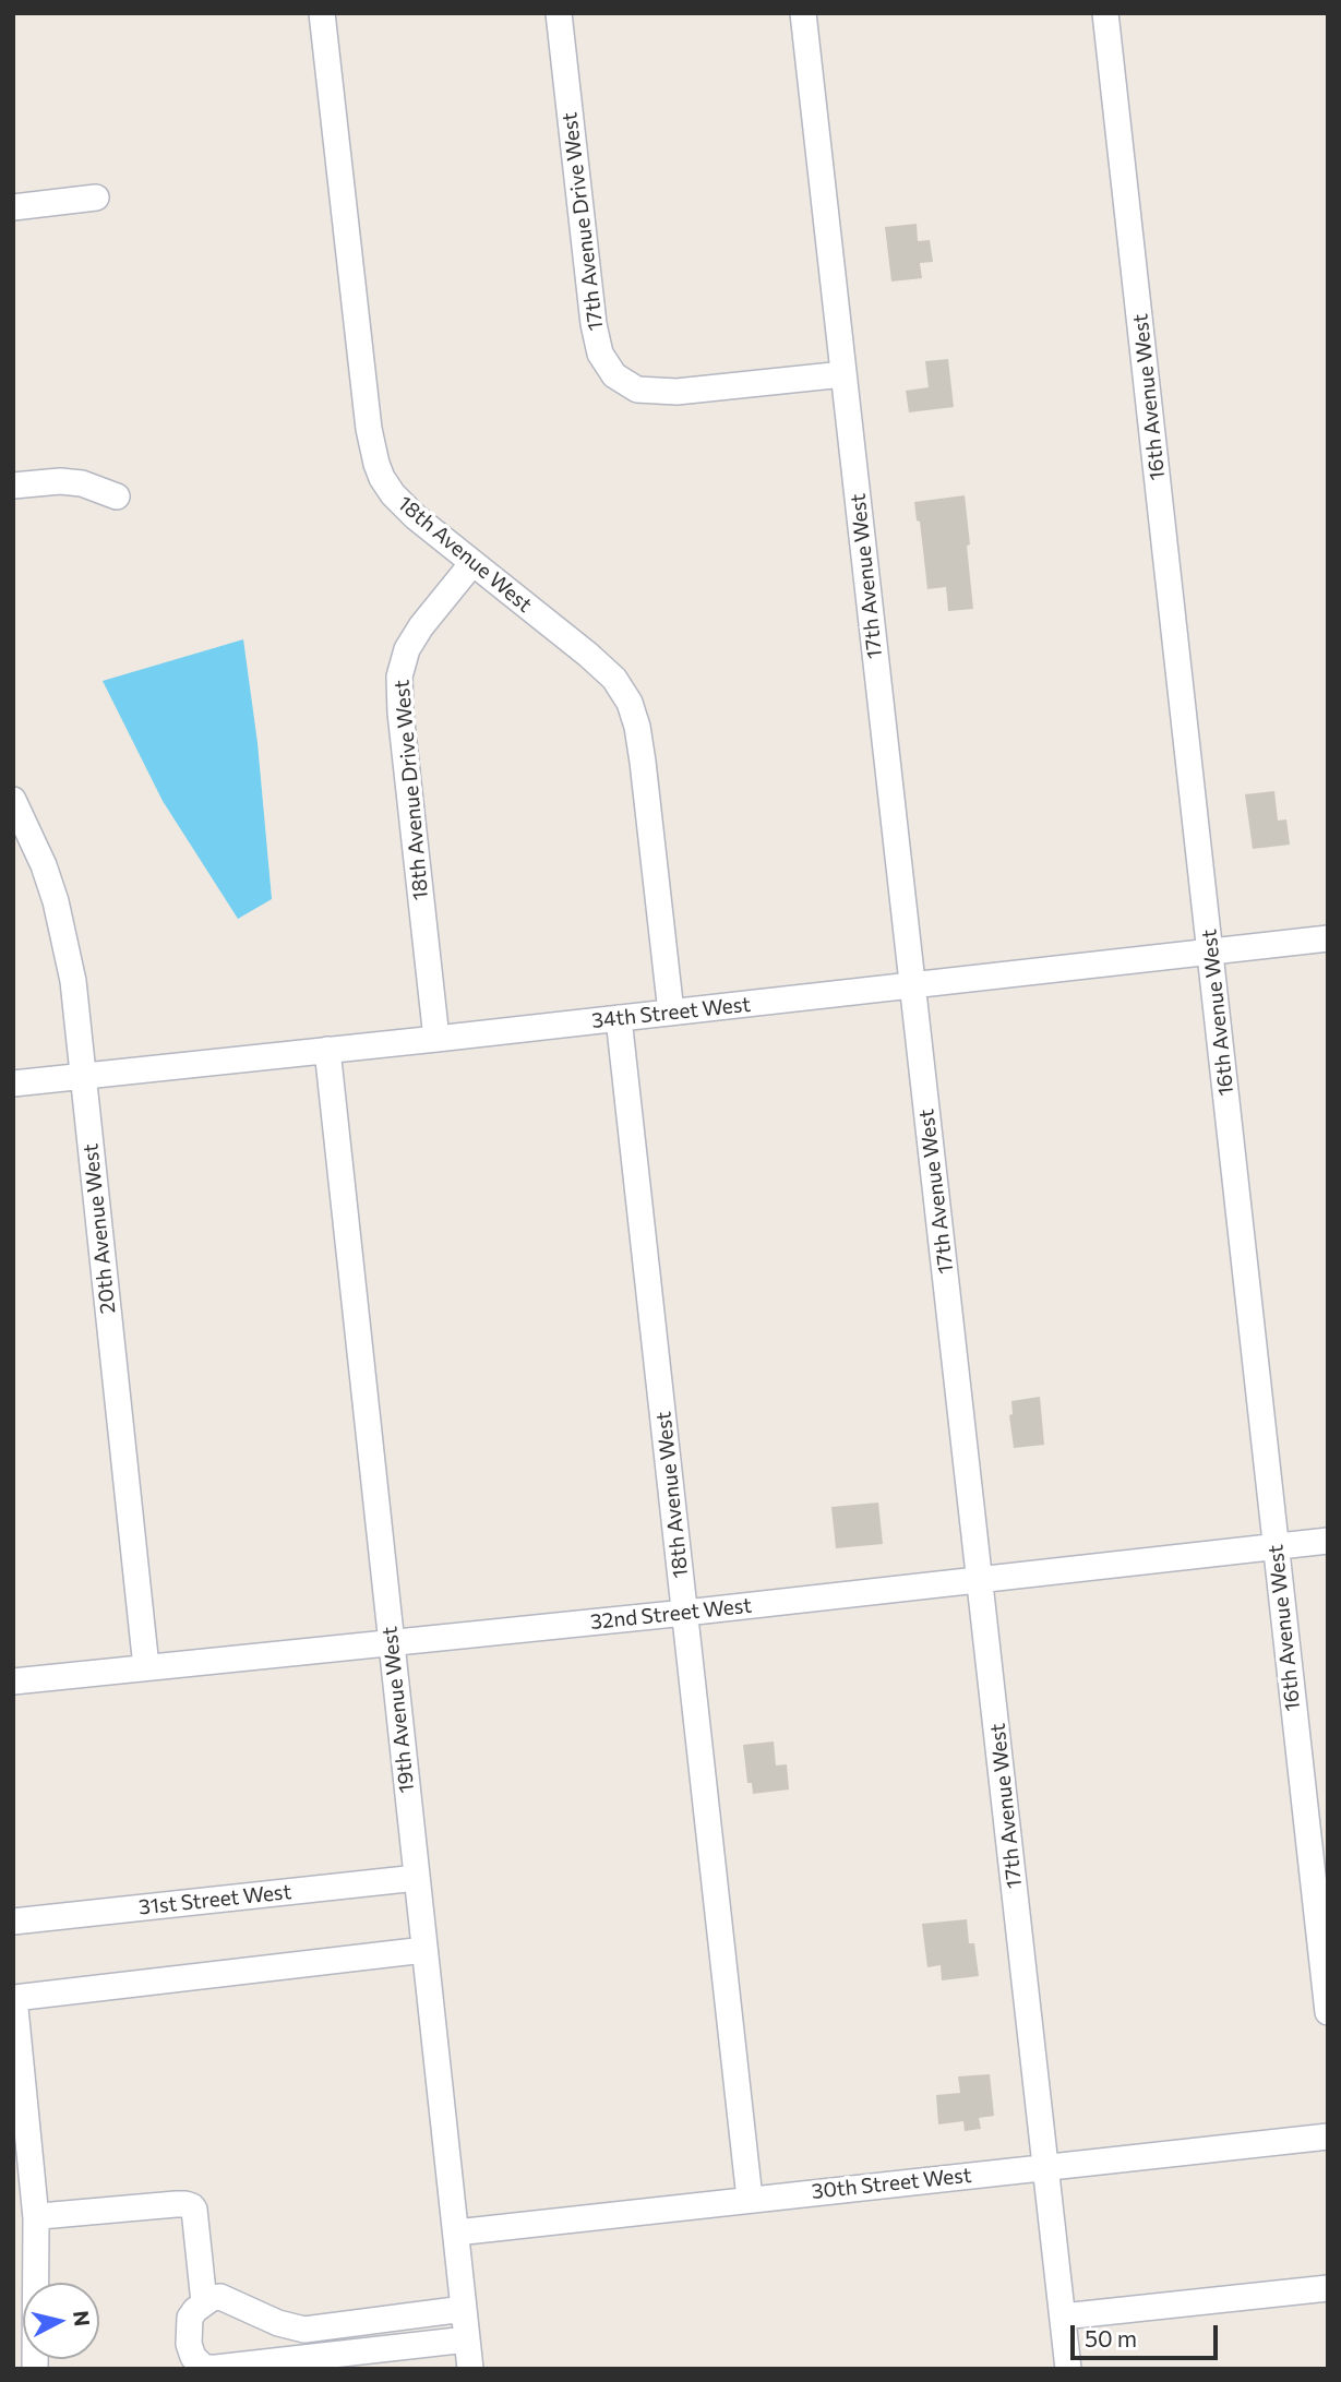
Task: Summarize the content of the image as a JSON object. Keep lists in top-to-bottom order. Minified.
{"streets":{"street":["17th Avenue Drive West","16th Avenue West","18th Avenue West","17th Avenue West","18th Avenue Drive West","34th Street West","20th Avenue West","32nd Street West","19th Avenue West","31st Street West","30th Street West"]},"crossings":[["17th Avenue Drive West","17th Avenue West"],["16th Avenue West","34th Street West"],["16th Avenue West","32nd Street West"],["18th Avenue West","18th Avenue Drive West"],["18th Avenue West","34th Street West"],["18th Avenue West","32nd Street West"],["18th Avenue West","30th Street West"],["17th Avenue West","34th Street West"],["17th Avenue West","32nd Street West"],["17th Avenue West","30th Street West"],["18th Avenue Drive West","34th Street West"],["34th Street West","20th Avenue West"],["34th Street West","19th Avenue West"],["20th Avenue West","32nd Street West"],["32nd Street West","19th Avenue West"],["19th Avenue West","31st Street West"],["19th Avenue West","30th Street West"]],"scale_bar":"50 m","north":"right"}
